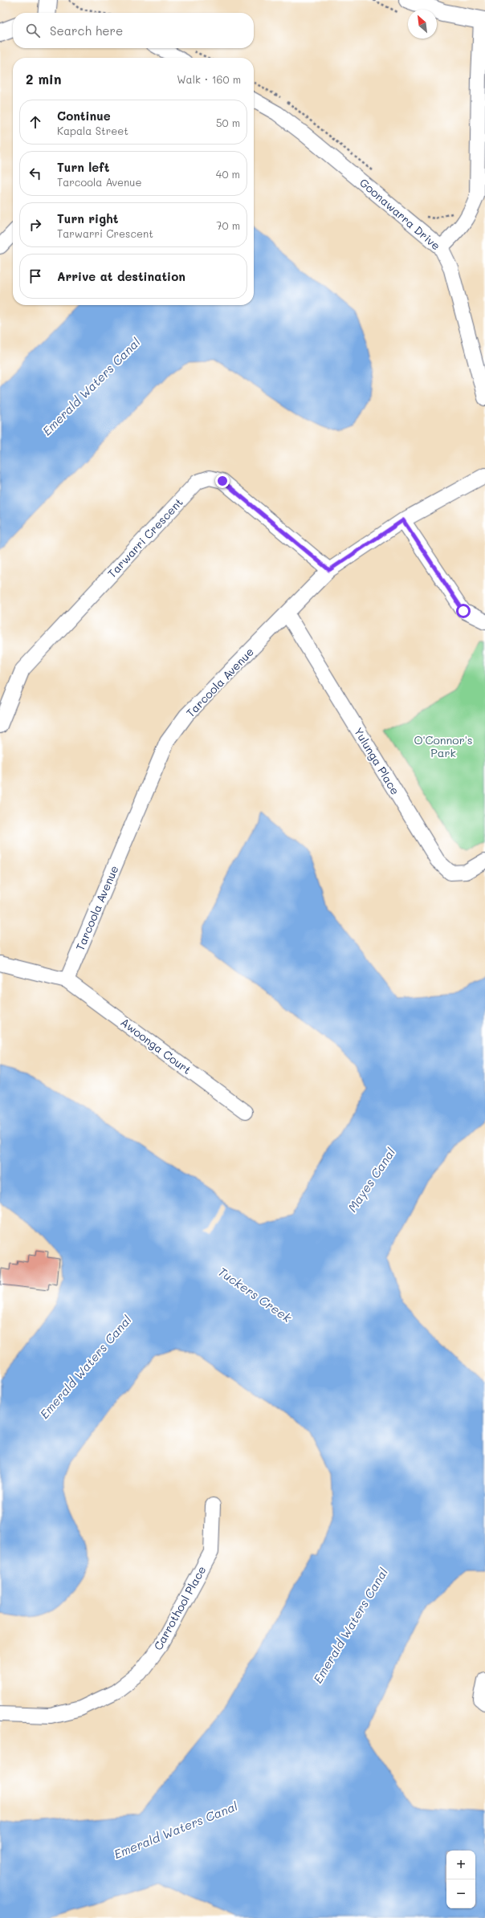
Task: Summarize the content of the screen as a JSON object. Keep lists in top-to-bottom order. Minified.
{"streets":{"street":["Goonawarra Drive","Tarwarri Crescent","Tarcoola Avenue","Yulunga Place","Awoonga Court","Carrothool Place"]},"crossings":[["Tarwarri Crescent","Tarcoola Avenue"],["Tarcoola Avenue","Yulunga Place"],["Tarcoola Avenue","Awoonga Court"]],"water":["Emerald Waters Canal","Mayes Canal","Tuckers Creek"],"parks":["O'Connor's Park"],"north":"top left","page":{"search":"Search here","heading":["2 min","Walk · 160 m"],"list":[["Continue","Kapala Street","50 m"],["Turn left","Tarcoola Avenue","40 m"],["Turn right","Tarwarri Crescent","70 m"],"Arrive at destination"],"map_buttons":["+","−"]}}
